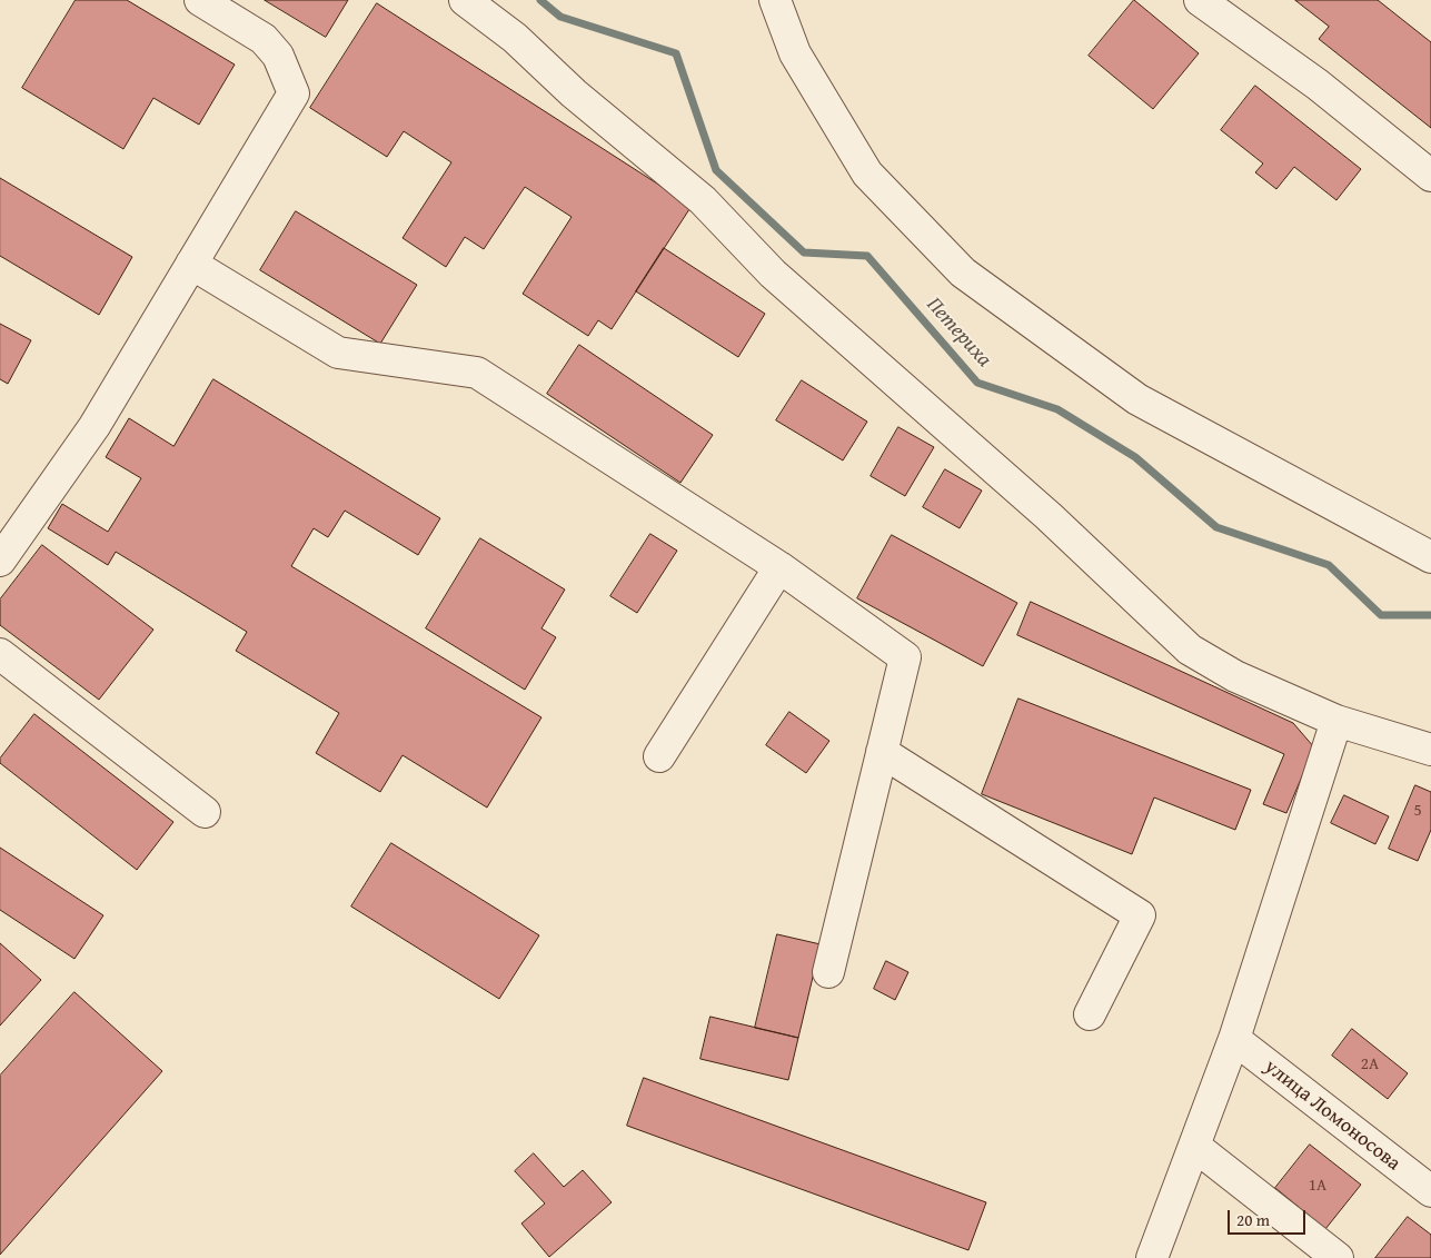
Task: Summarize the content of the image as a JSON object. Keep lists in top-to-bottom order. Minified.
{"streets":{"street":["улица Ломоносова"]},"water":["Петериха"],"house_numbers":["5","2А","1А"],"scale_bar":"20 m"}
